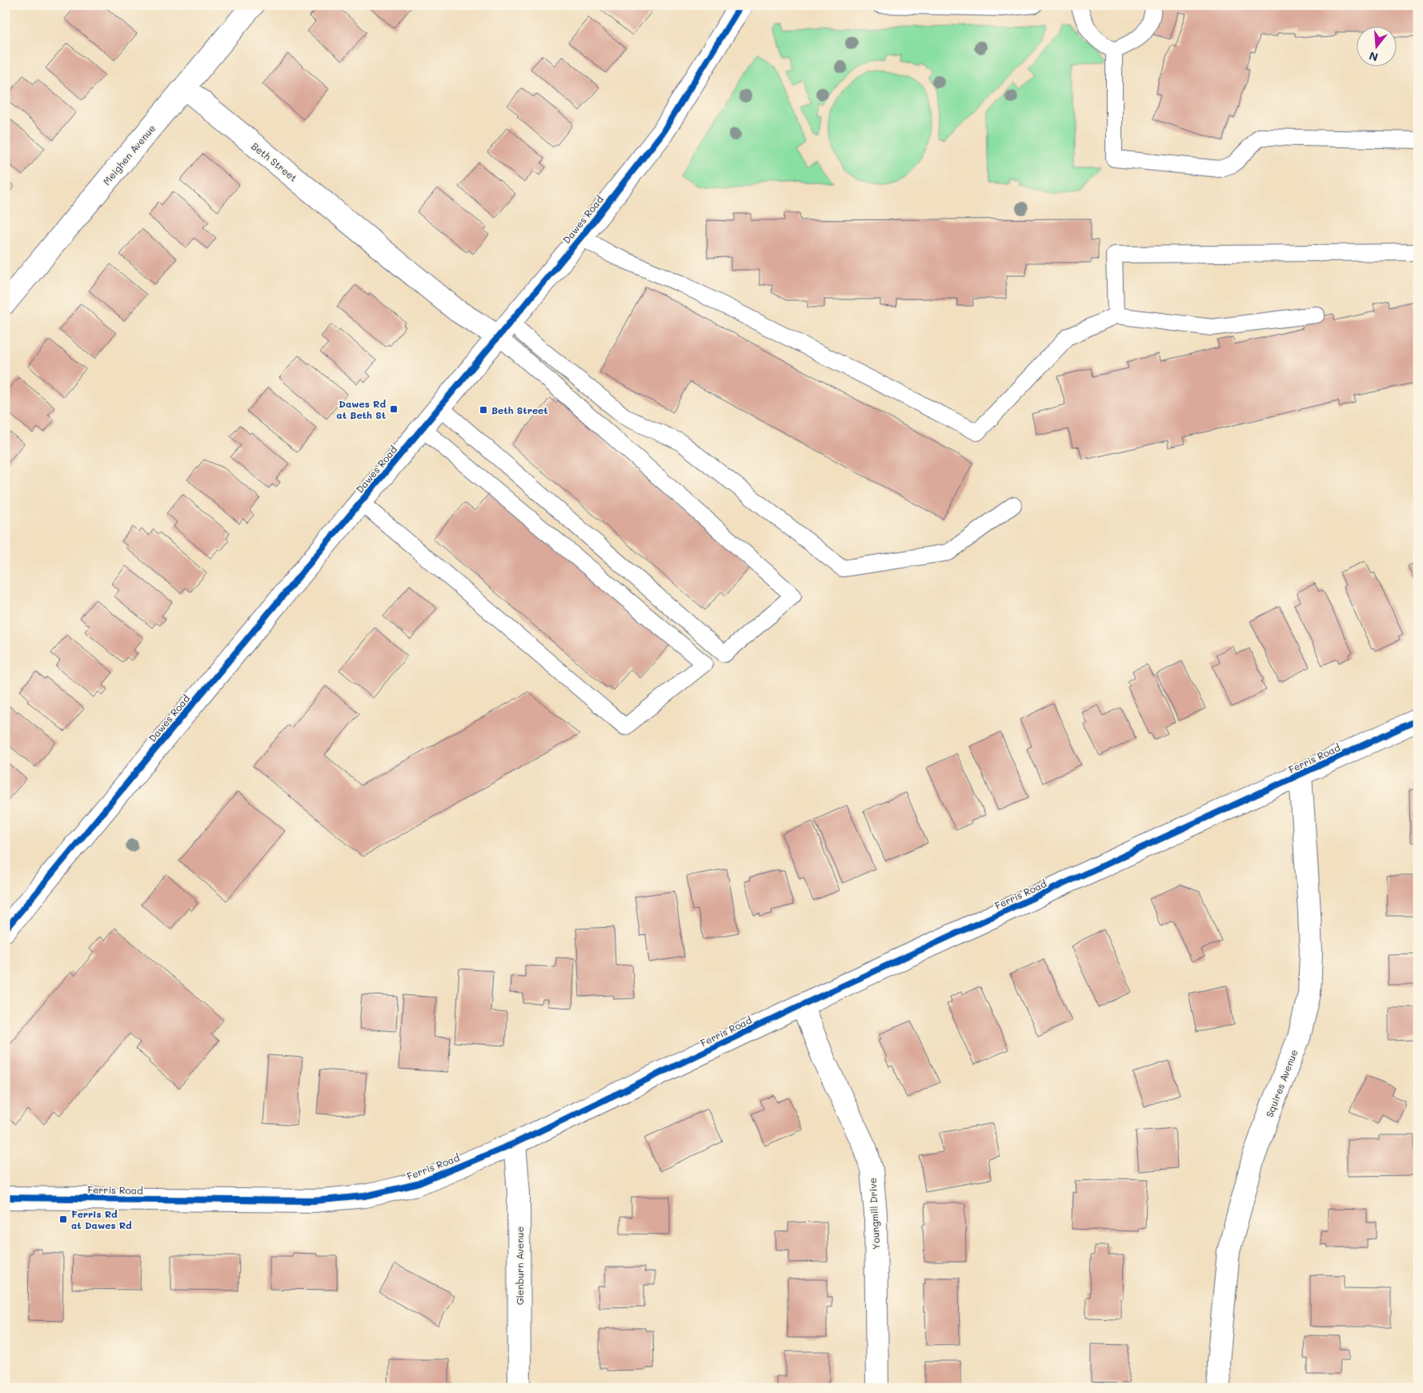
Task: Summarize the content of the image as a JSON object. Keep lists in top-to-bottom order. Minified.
{"streets":{"street":["Meighen Avenue","Beth Street","Dawes Road","Ferris Road","Squires Avenue","Youngmill Drive","Glenburn Avenue"]},"crossings":[["Meighen Avenue","Beth Street"],["Beth Street","Dawes Road"],["Ferris Road","Squires Avenue"],["Ferris Road","Youngmill Drive"],["Ferris Road","Glenburn Avenue"]],"places":{"transit":["Dawes Rd at Beth St","Beth Street","Ferris Rd at Dawes Rd"]},"north":"bottom"}
